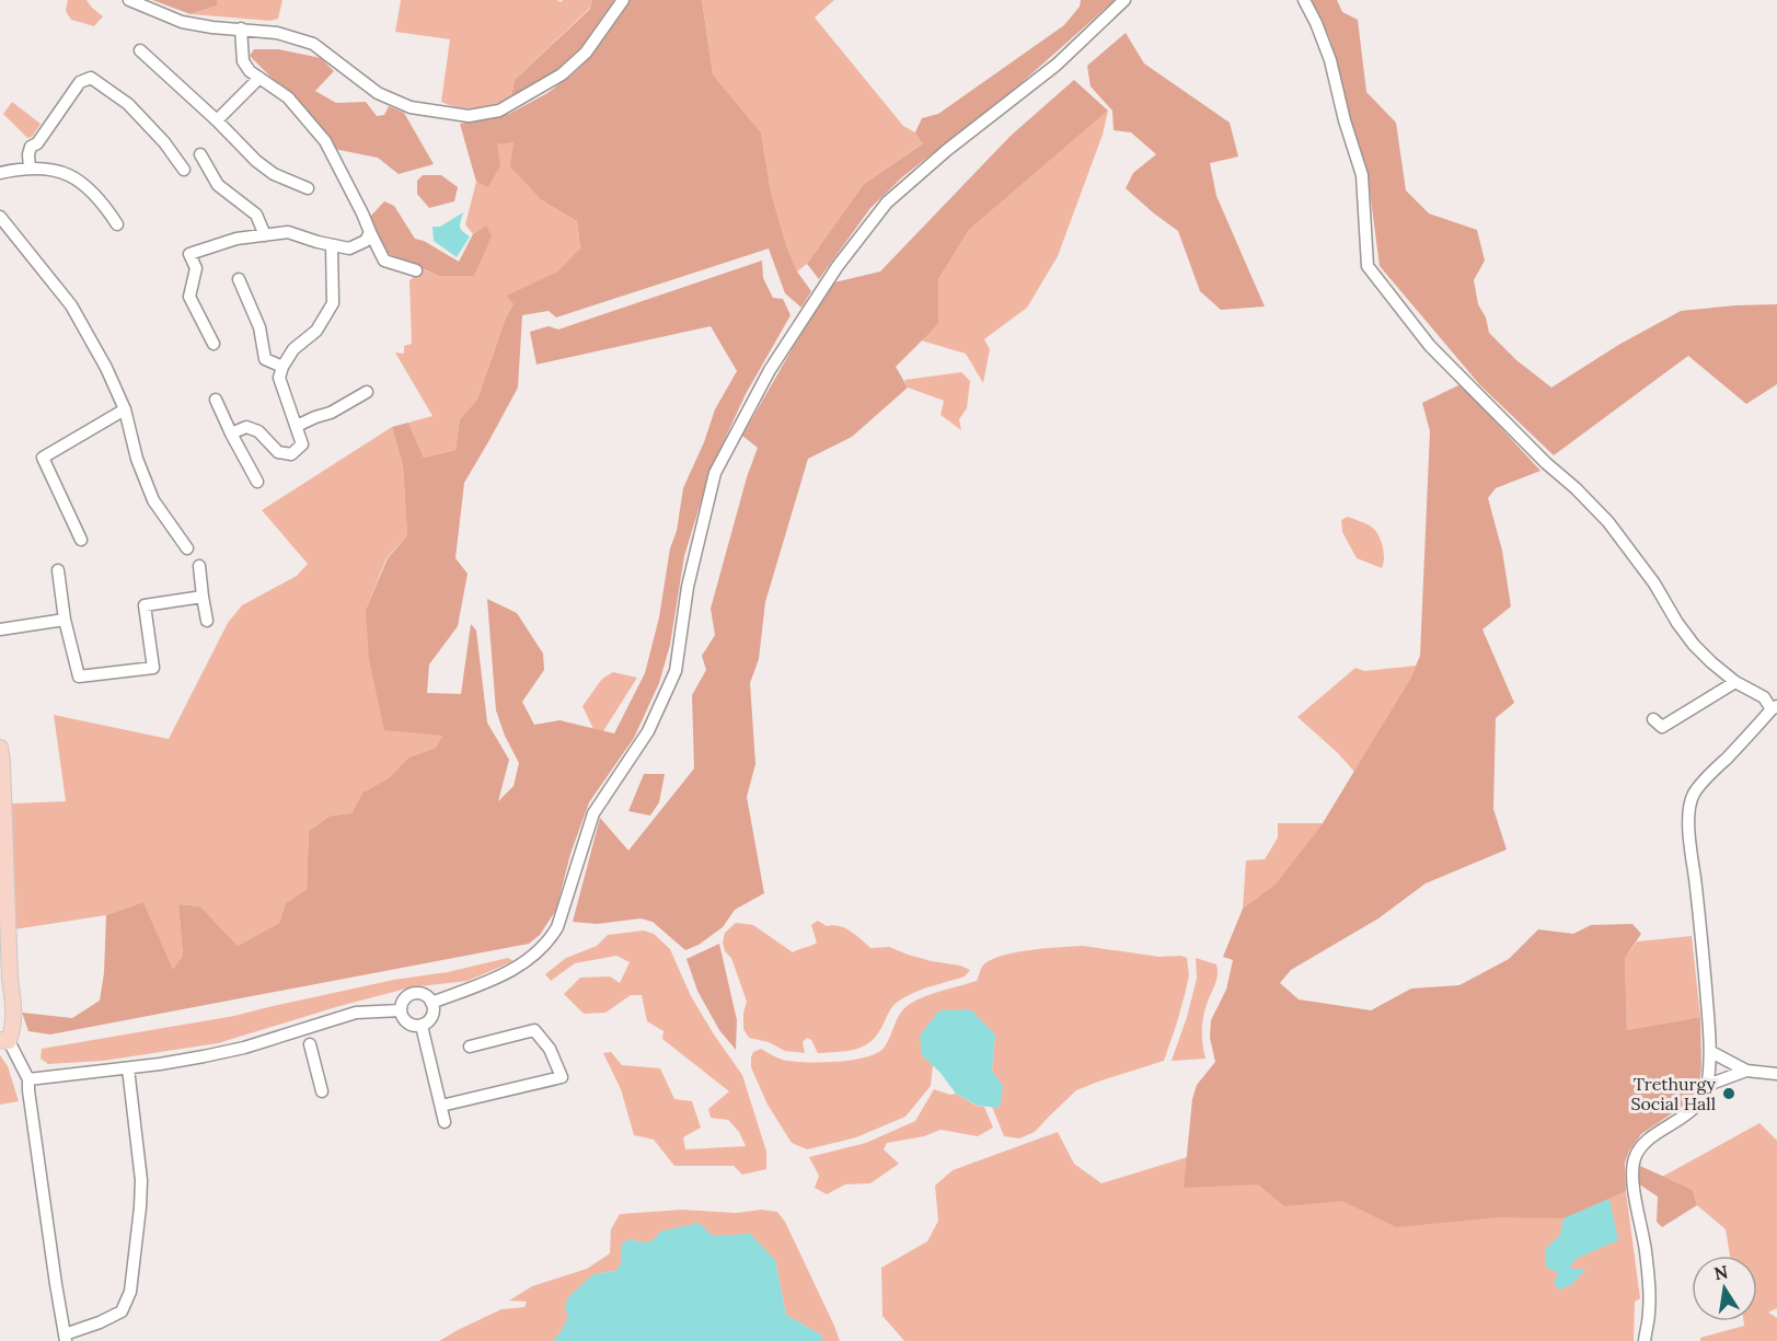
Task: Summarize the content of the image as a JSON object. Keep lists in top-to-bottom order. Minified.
{"places":["Trethurgy Social Hall"],"north":"top"}
